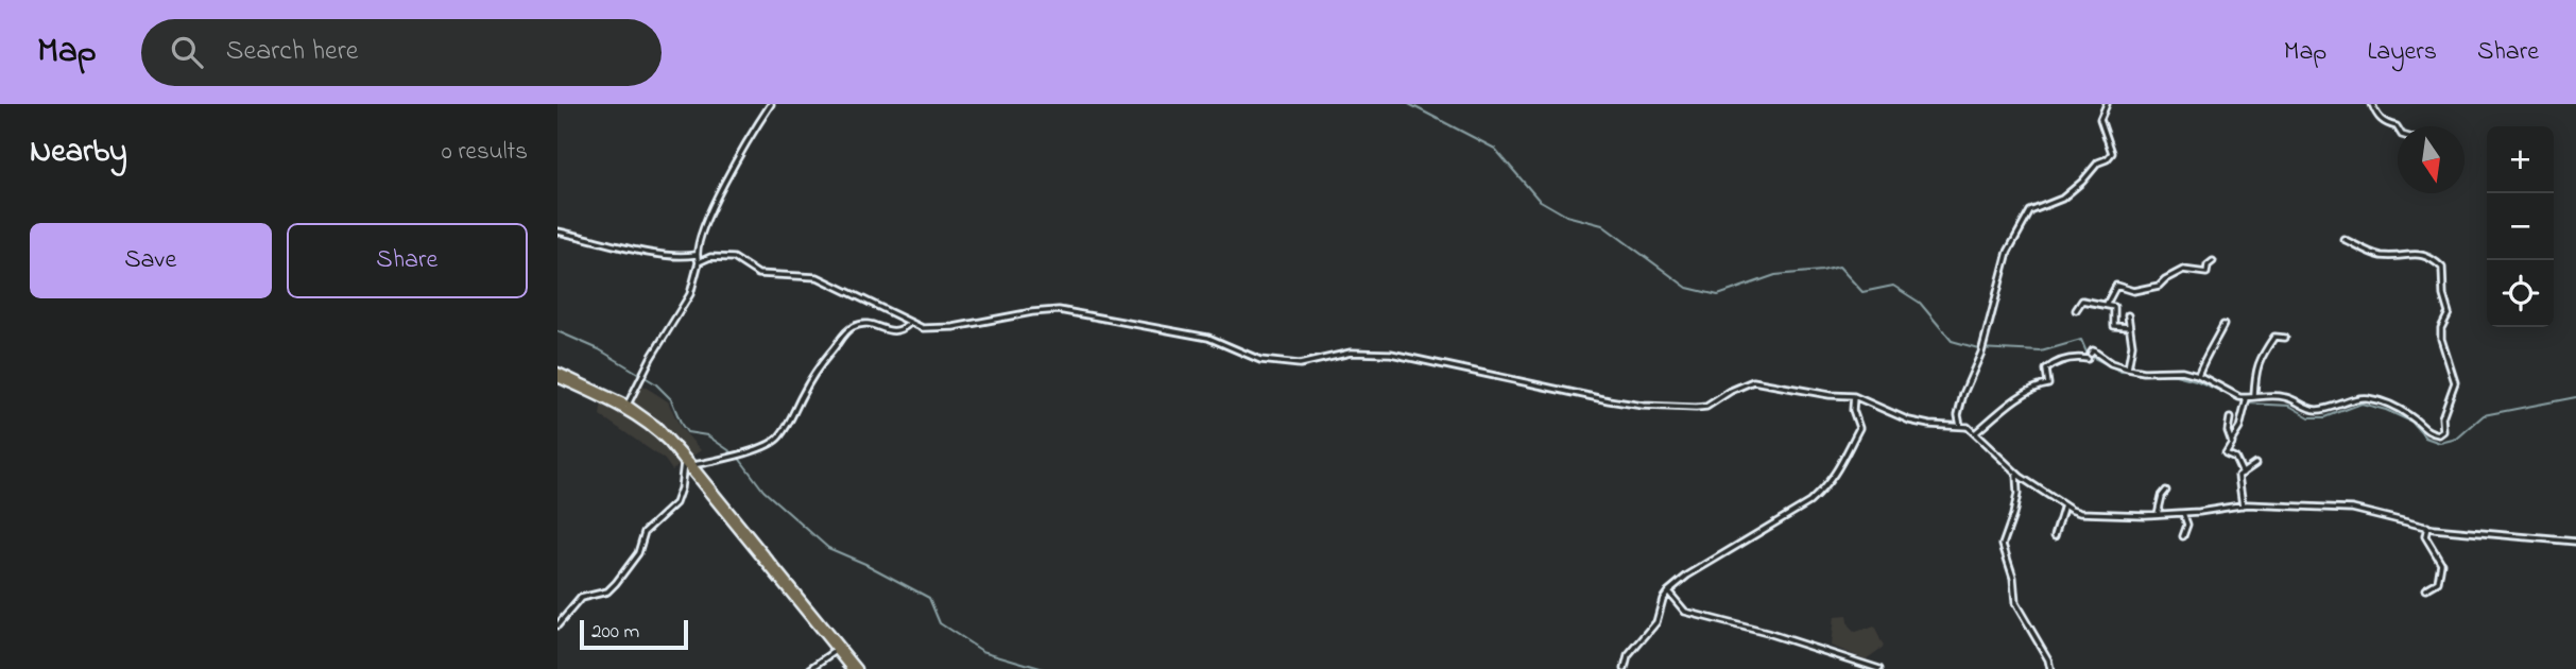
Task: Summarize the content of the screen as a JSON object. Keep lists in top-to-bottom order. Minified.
{"scale_bar":"200 m","north":"bottom","page":{"header":"Map","search":"Search here","nav":["Map","Layers","Share"],"heading":["Nearby","0 results"],"map_buttons":["+","−"],"buttons":["Save","Share"],"scale":"200 m"}}
